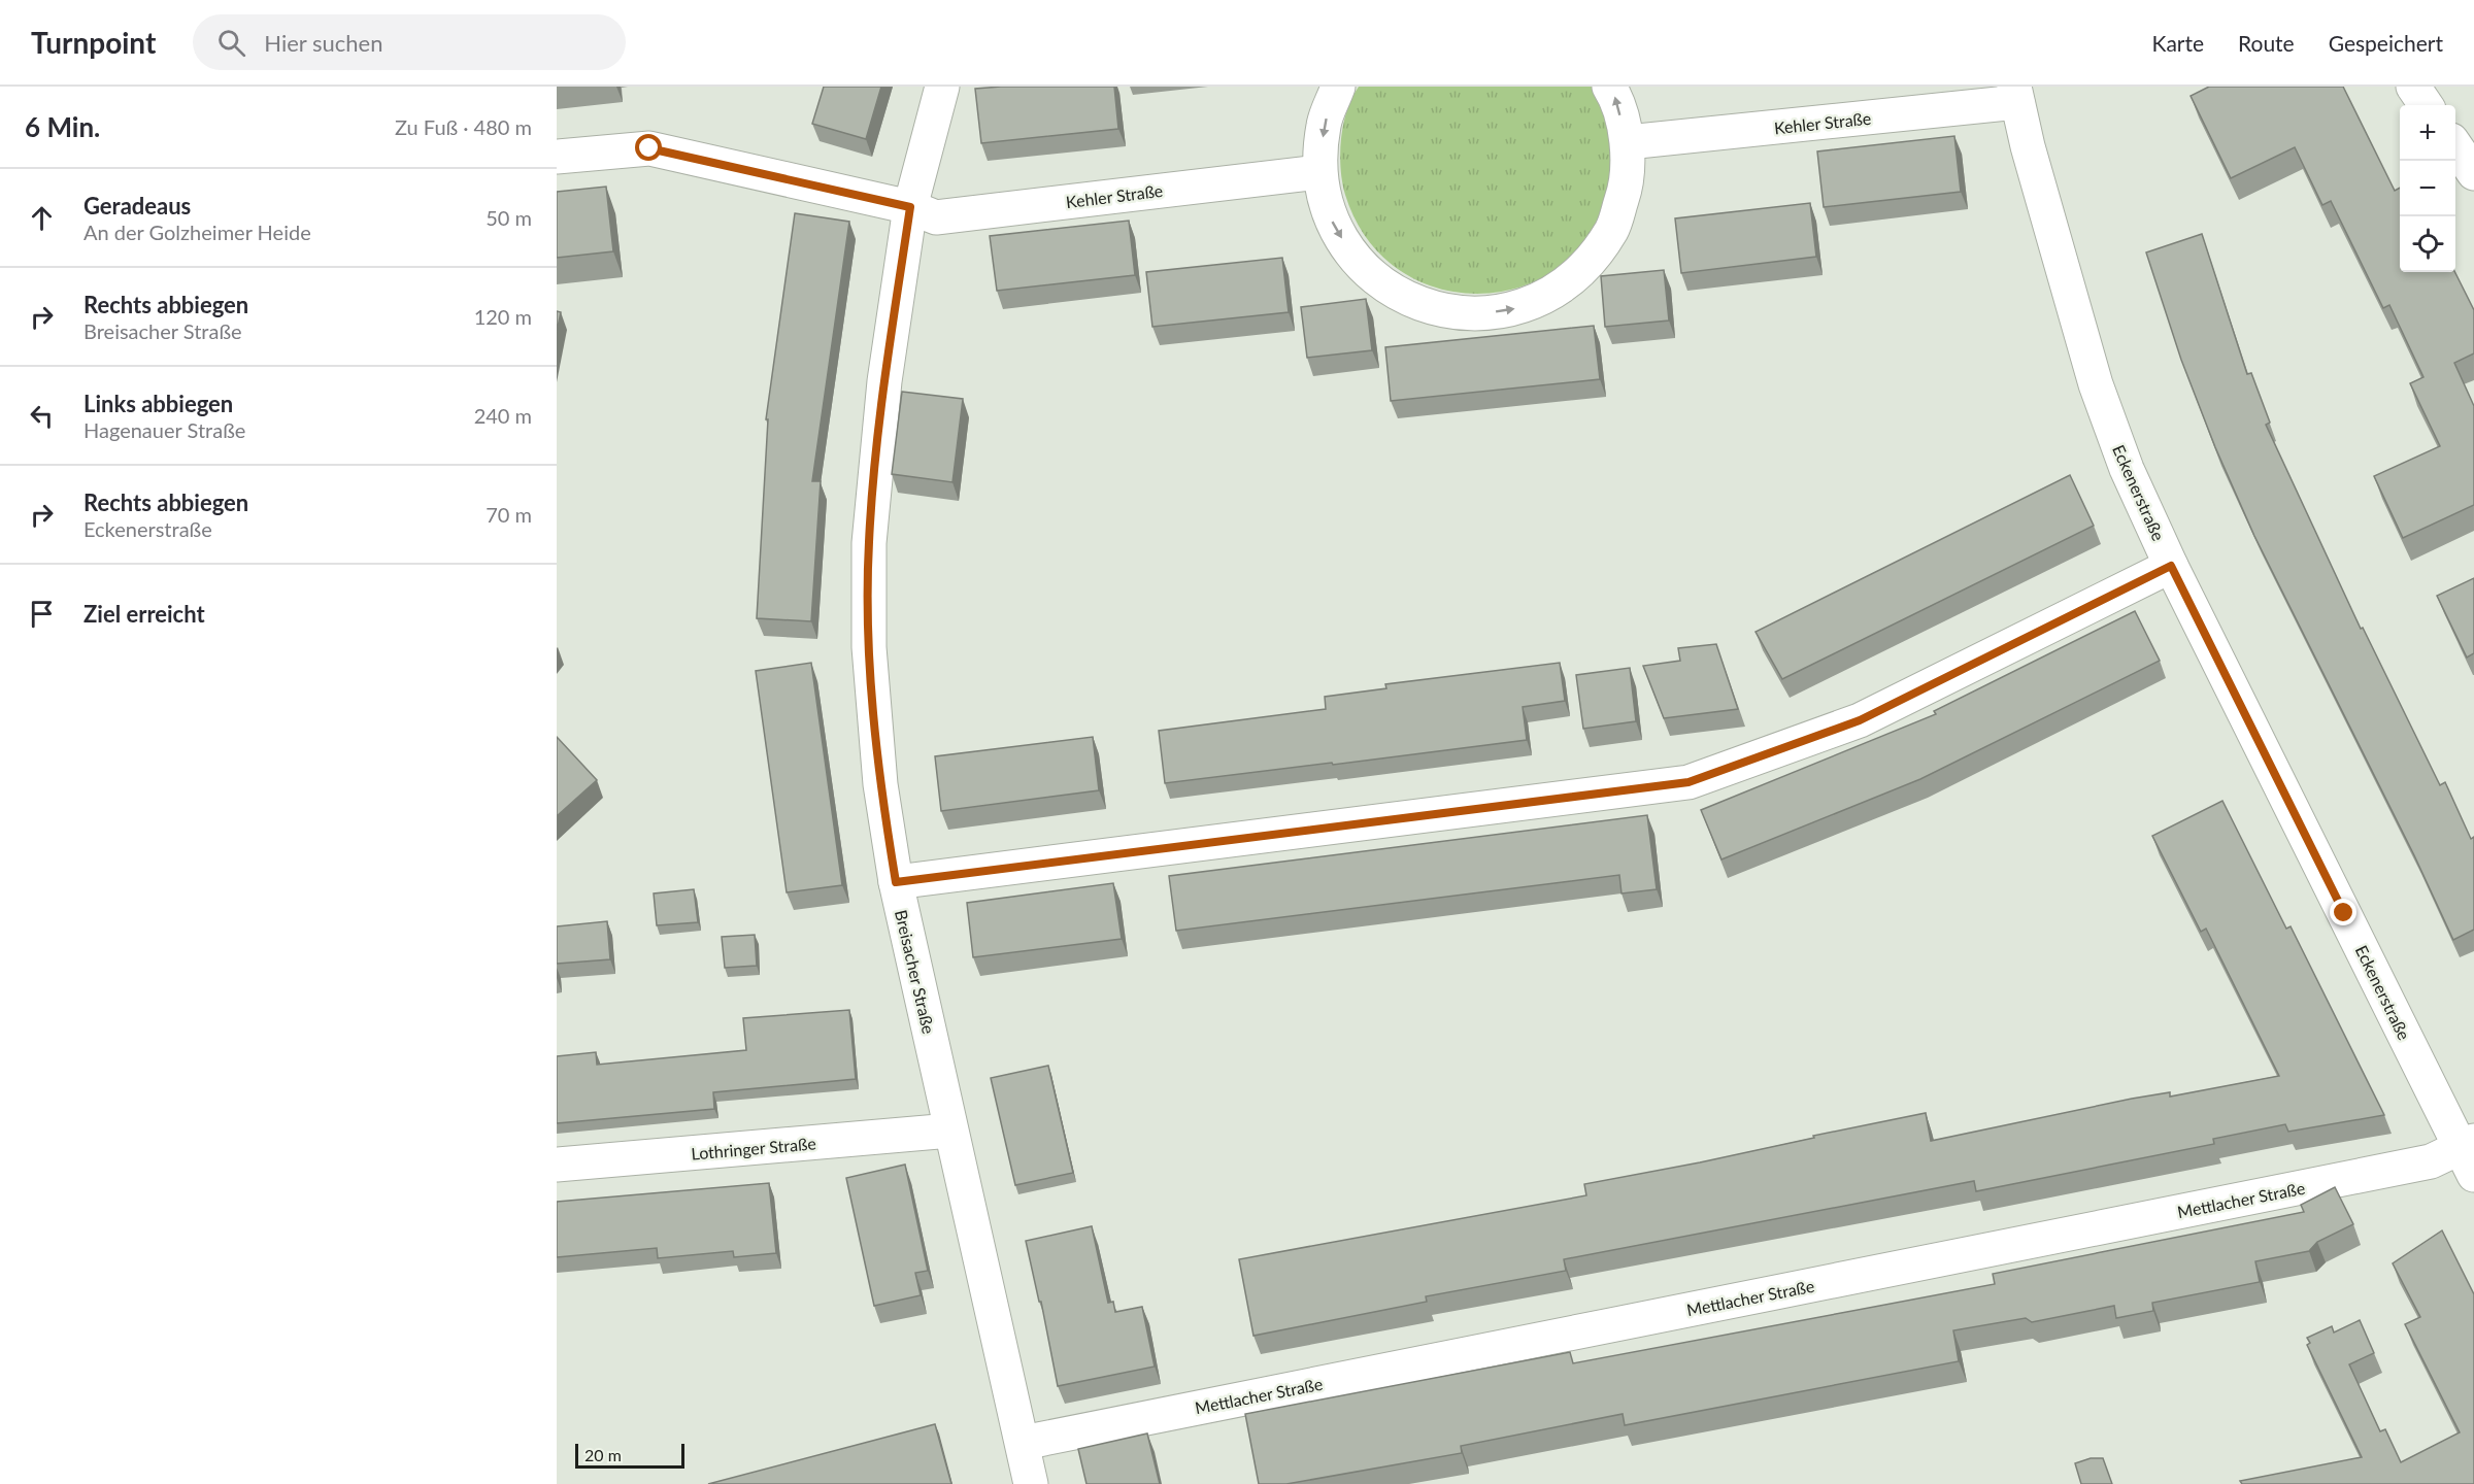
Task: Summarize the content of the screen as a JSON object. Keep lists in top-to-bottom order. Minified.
{"streets":{"street":["Kehler Straße","Eckenerstraße","Breisacher Straße","Lothringer Straße","Mettlacher Straße"]},"crossings":[["Kehler Straße","Eckenerstraße"],["Kehler Straße","Breisacher Straße"],["Eckenerstraße","Mettlacher Straße"],["Breisacher Straße","Lothringer Straße"],["Breisacher Straße","Mettlacher Straße"]],"scale_bar":"20 m","page":{"header":"Turnpoint","search":"Hier suchen","nav":["Karte","Route","Gespeichert"],"heading":["6 Min.","Zu Fuß · 480 m"],"map_buttons":["+","−"],"list":[["Geradeaus","An der Golzheimer Heide","50 m"],["Rechts abbiegen","Breisacher Straße","120 m"],["Links abbiegen","Hagenauer Straße","240 m"],["Rechts abbiegen","Eckenerstraße","70 m"],"Ziel erreicht"],"scale":"20 m"}}
